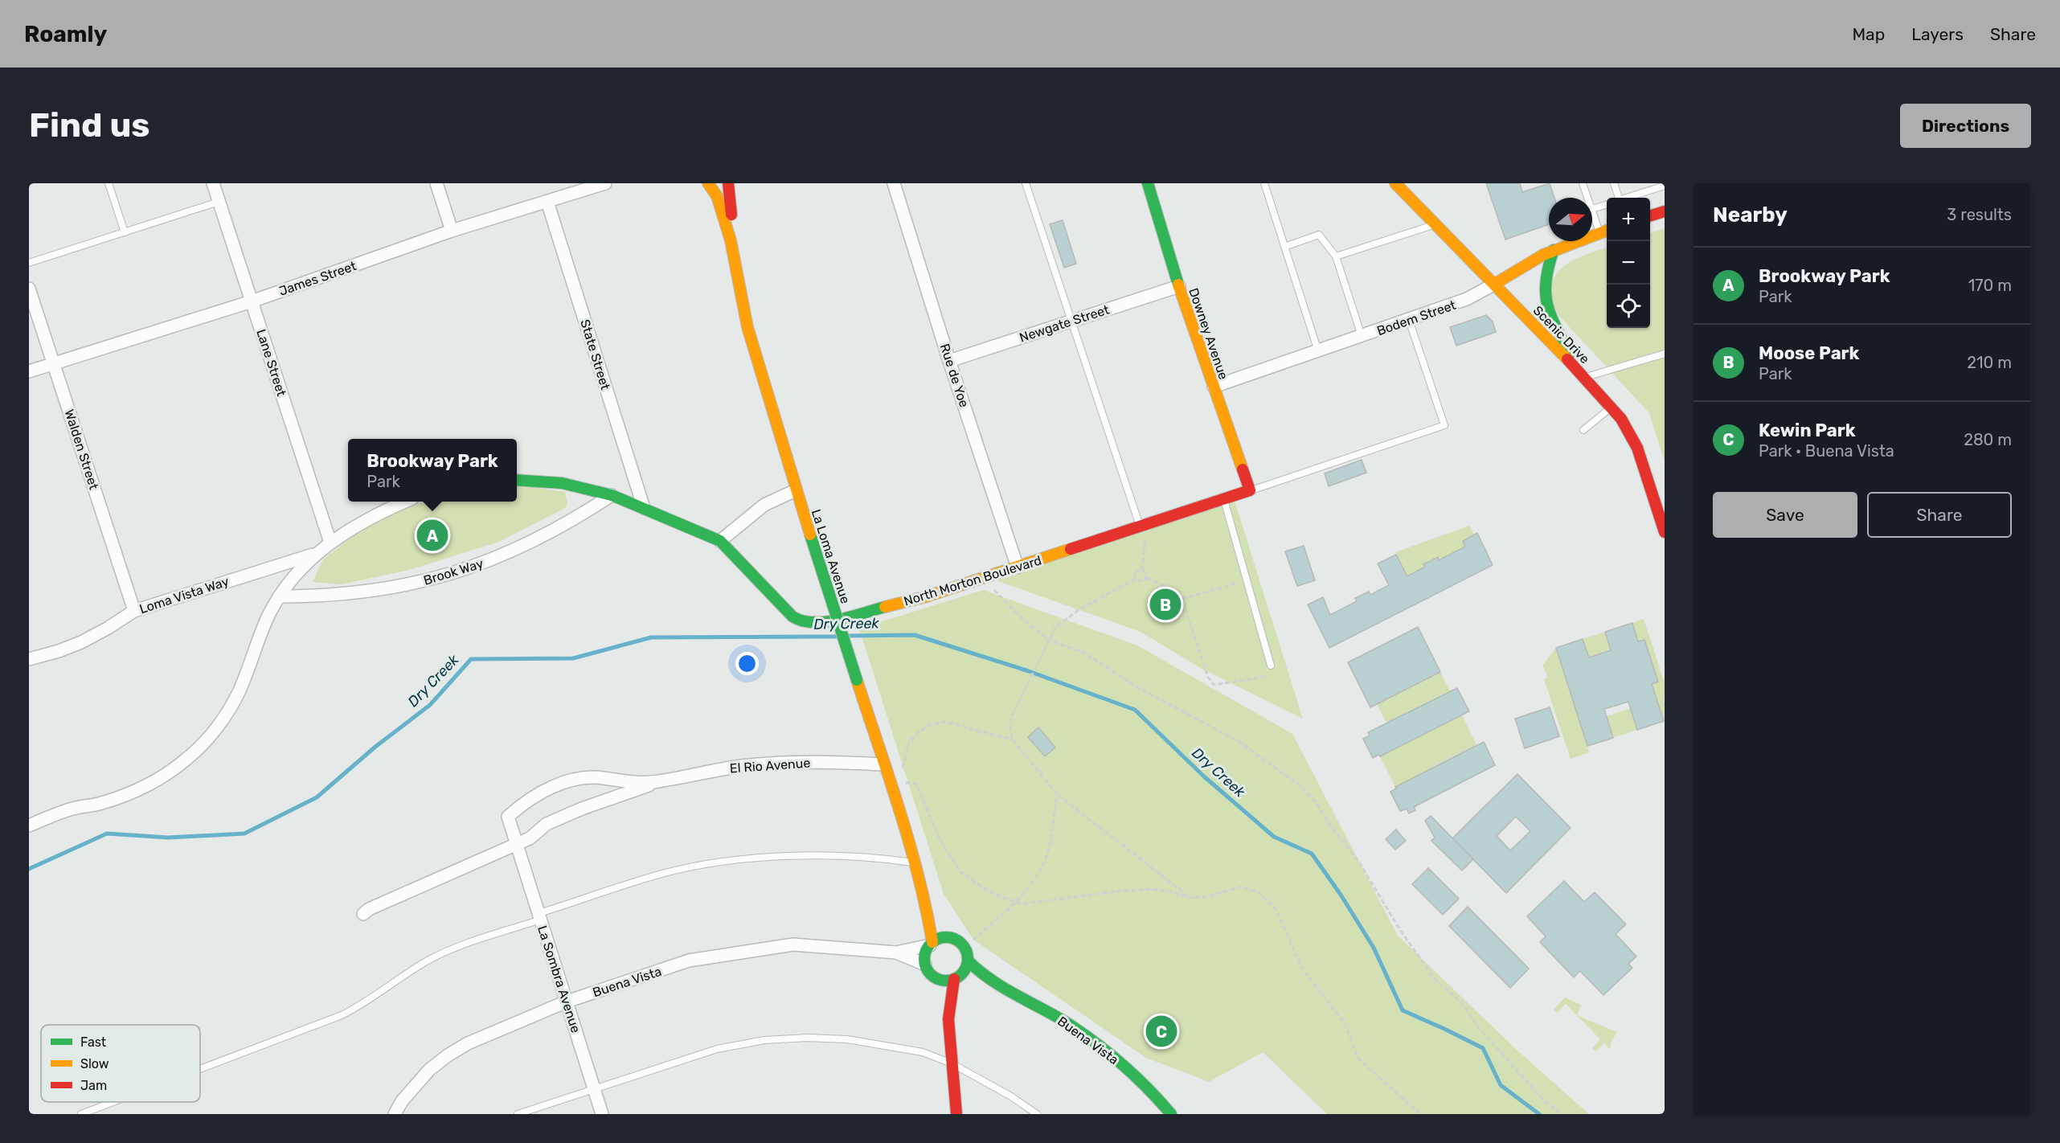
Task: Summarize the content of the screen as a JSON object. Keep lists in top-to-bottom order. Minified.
{"streets":{"main road":["Bodem Street","Downey Avenue","Scenic Drive","La Loma Avenue","North Morton Boulevard","Buena Vista"],"street":["James Street","Newgate Street","State Street","Lane Street","Rue de Yoe","Walden Street","Brook Way","Loma Vista Way","El Rio Avenue","La Sombra Avenue"]},"crossings":[["James Street","State Street"],["James Street","Lane Street"],["James Street","Walden Street"],["Bodem Street","Downey Avenue"],["Bodem Street","Scenic Drive"],["Newgate Street","Downey Avenue"],["Newgate Street","Rue de Yoe"],["Downey Avenue","North Morton Boulevard"],["State Street","North Morton Boulevard"],["Rue de Yoe","North Morton Boulevard"],["Walden Street","Loma Vista Way"],["La Loma Avenue","El Rio Avenue"],["La Loma Avenue","Buena Vista"],["Brook Way","North Morton Boulevard"],["El Rio Avenue","La Sombra Avenue"],["La Sombra Avenue","Buena Vista"]],"water":["Dry Creek"],"legend":["Fast","Slow","Jam"],"north":"right","page":{"header":"Roamly","nav":["Map","Layers","Share"],"buttons":["Directions",["Save","Share"]],"title":"Find us","heading":["Nearby","3 results"],"map_buttons":["+","−"],"list":[{"mark":"A","name":"Brookway Park","note":"Park","value":"170 m"},{"mark":"B","name":"Moose Park","note":"Park","value":"210 m"},{"mark":"C","name":"Kewin Park","note":"Park · Buena Vista","value":"280 m"}],"popup":["Brookway Park","Park"],"pins":["A","B","C"]}}
